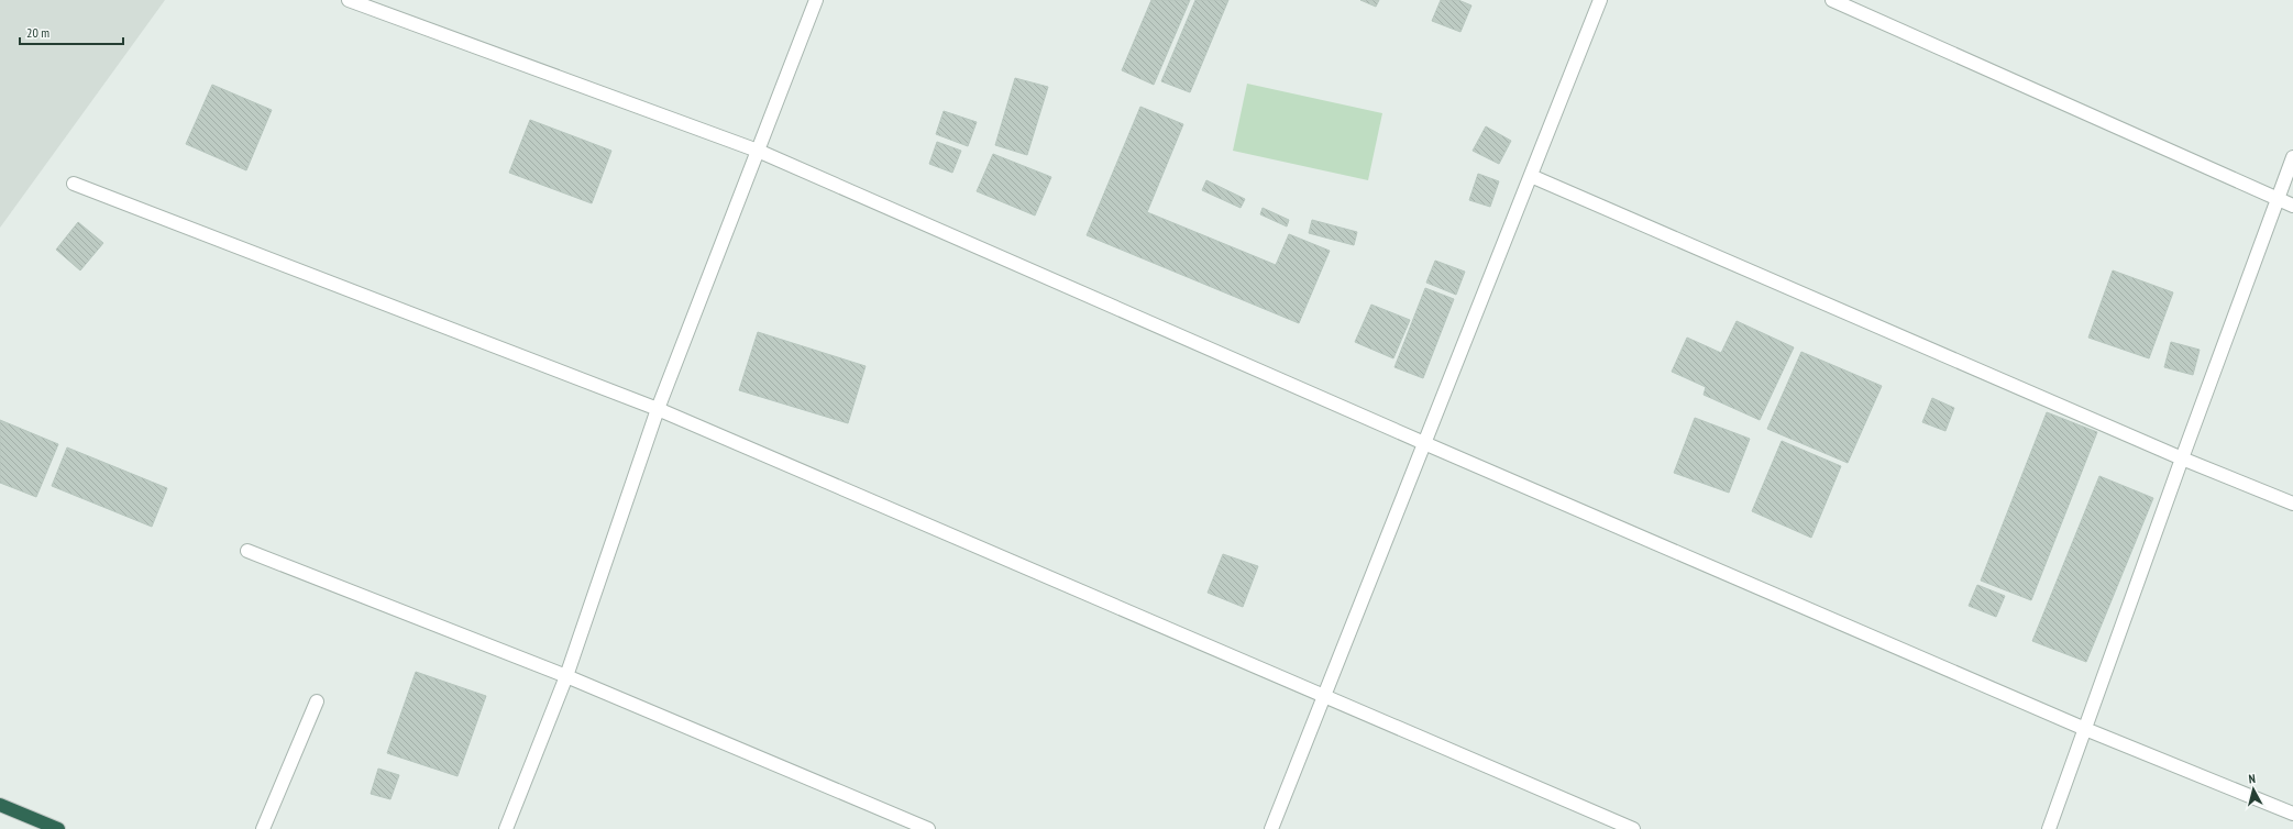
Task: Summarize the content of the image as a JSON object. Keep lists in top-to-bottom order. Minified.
{"scale_bar":"20 m","north":"top"}
